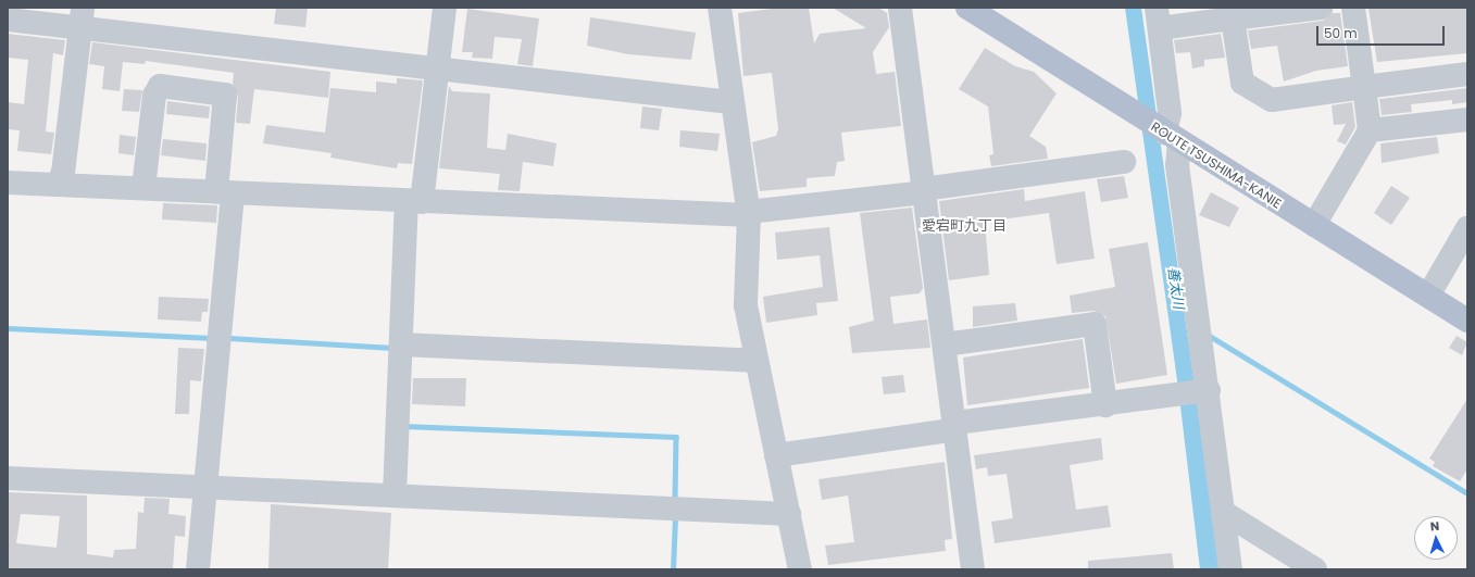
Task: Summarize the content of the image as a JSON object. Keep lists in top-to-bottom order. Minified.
{"streets":{"main road":["ROUTE TSUSHIMA-KANIE"]},"districts":["愛宕町九丁目"],"water":["善太川"],"scale_bar":"50 m","north":"top"}
